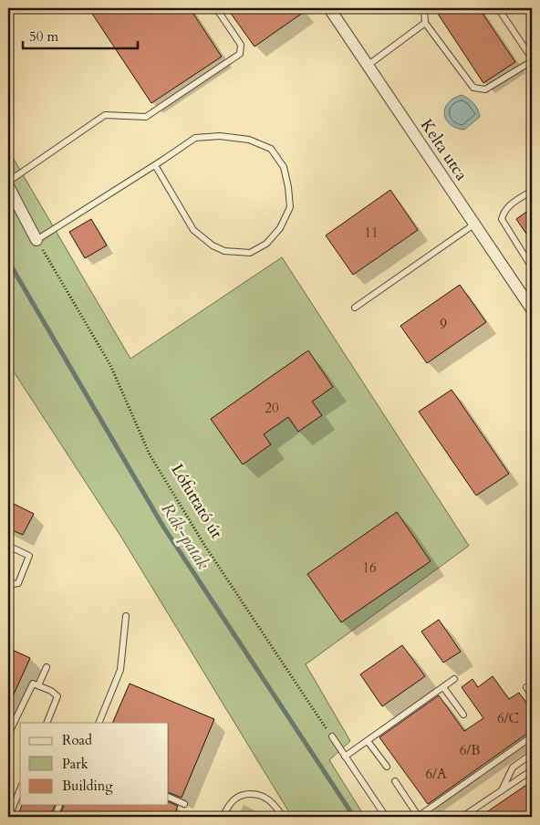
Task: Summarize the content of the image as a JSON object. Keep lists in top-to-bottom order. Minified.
{"streets":{"street":["Kelta utca"],"path":["Lófuttató út"]},"water":["Rák-patak"],"house_numbers":["11","9","20","16","6/C","6/B","6/A"],"legend":["Road","Park","Building"],"scale_bar":"50 m"}
